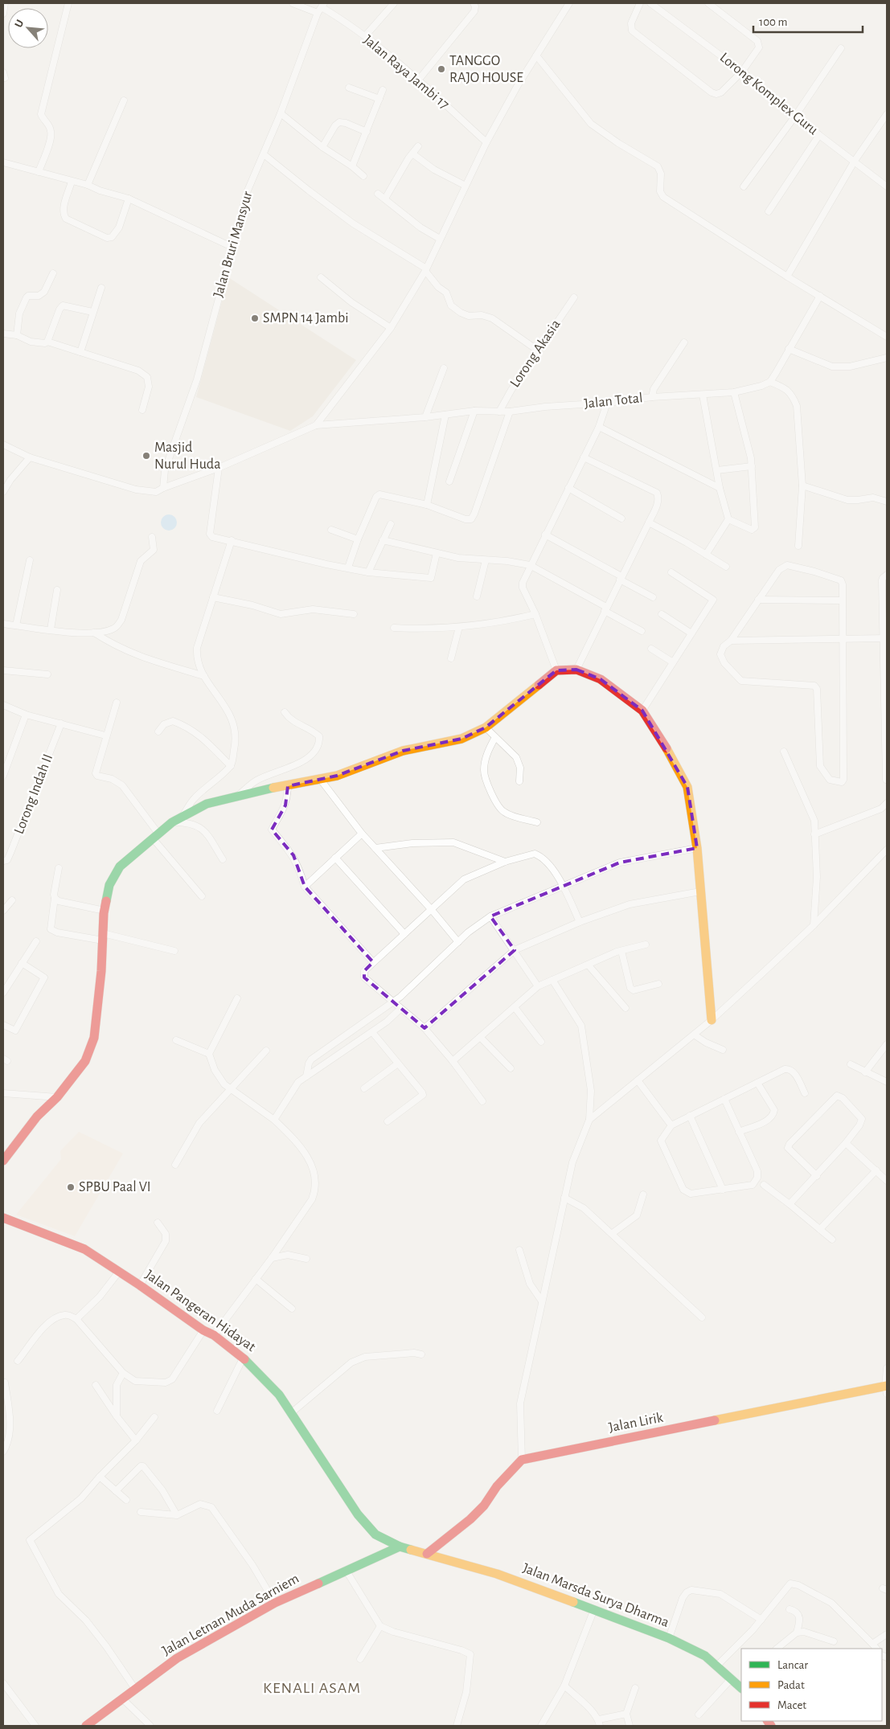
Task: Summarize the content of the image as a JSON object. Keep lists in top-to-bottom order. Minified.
{"streets":{"main road":["Jalan Pangeran Hidayat","Jalan Lirik","Jalan Marsda Surya Dharma","Jalan Letnan Muda Sarniem"],"street":["Jalan Raya Jambi 17","Lorong Komplex Guru","Jalan Bruri Mansyur","Lorong Akasia","Jalan Total","Lorong Indah II"]},"crossings":[["Jalan Raya Jambi 17","Jalan Bruri Mansyur"],["Lorong Akasia","Jalan Total"],["Jalan Pangeran Hidayat","Jalan Marsda Surya Dharma"],["Jalan Pangeran Hidayat","Jalan Letnan Muda Sarniem"]],"districts":["KENALI ASAM"],"places":["TANGGO RAJO HOUSE","SMPN 14 Jambi","Masjid Nurul Huda","SPBU Paal VI"],"legend":["Lancar","Padat","Macet"],"scale_bar":"100 m","north":"top left"}
